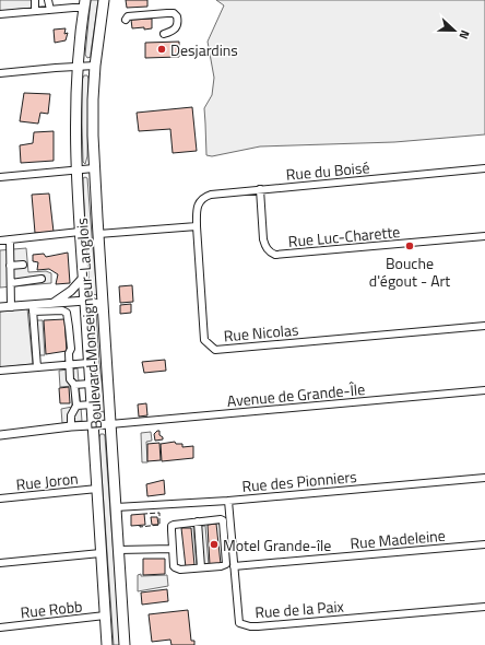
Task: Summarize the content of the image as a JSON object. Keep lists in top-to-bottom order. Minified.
{"streets":{"highway":["Boulevard Monseigneur-Langlois"],"street":["Rue du Boisé","Rue Luc-Charette","Rue Nicolas","Avenue de Grande-Île","Rue Joron","Rue des Pionniers","Rue Madeleine","Rue Robb","Rue de la Paix"]},"crossings":[["Rue du Boisé","Rue Luc-Charette"],["Rue du Boisé","Rue Nicolas"],["Boulevard Monseigneur-Langlois","Avenue de Grande-Île"],["Boulevard Monseigneur-Langlois","Rue Joron"],["Boulevard Monseigneur-Langlois","Rue des Pionniers"],["Boulevard Monseigneur-Langlois","Rue Robb"],["Rue des Pionniers","Rue de la Paix"],["Rue Madeleine","Rue de la Paix"]],"places":["Desjardins","Bouche d'égout - Art","Motel Grande-île"],"north":"right"}
